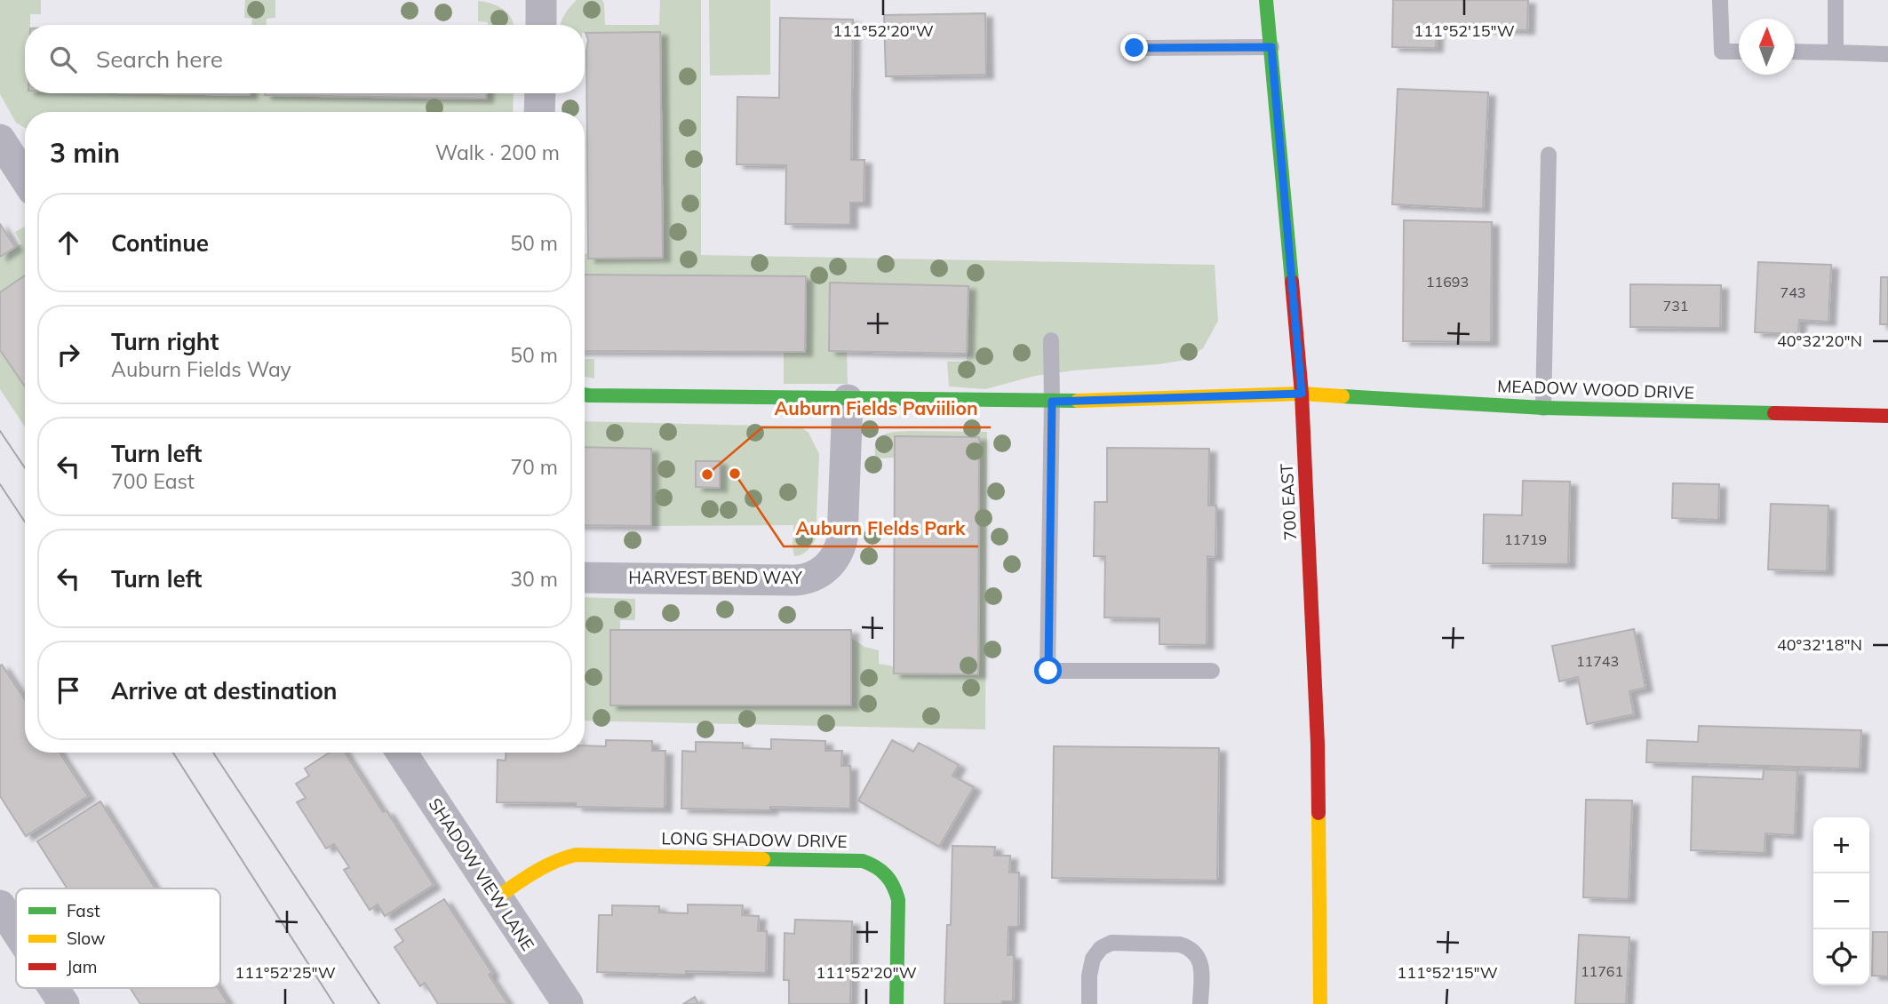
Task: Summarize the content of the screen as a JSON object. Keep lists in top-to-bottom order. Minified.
{"streets":{"street":["MEADOW WOOD DRIVE","700 EAST","HARVEST BEND WAY","LONG SHADOW DRIVE","SHADOW VIEW LANE"]},"crossings":[["MEADOW WOOD DRIVE","700 EAST"],["MEADOW WOOD DRIVE","HARVEST BEND WAY"],["LONG SHADOW DRIVE","SHADOW VIEW LANE"]],"places":["Auburn FIelds Park","Auburn Fields Paviilion"],"house_numbers":["11693","743","731","11719","11743","11761"],"legend":["Fast","Slow","Jam"],"north":"top","page":{"search":"Search here","heading":["3 min","Walk · 200 m"],"list":[["Continue","50 m"],["Turn right","Auburn Fields Way","50 m"],["Turn left","700 East","70 m"],["Turn left","30 m"],"Arrive at destination"],"map_buttons":["+","−"]},"coordinates":["111°52'20\"W","111°52'15\"W","40°32'20\"N","40°32'18\"N","111°52'25\"W"]}
